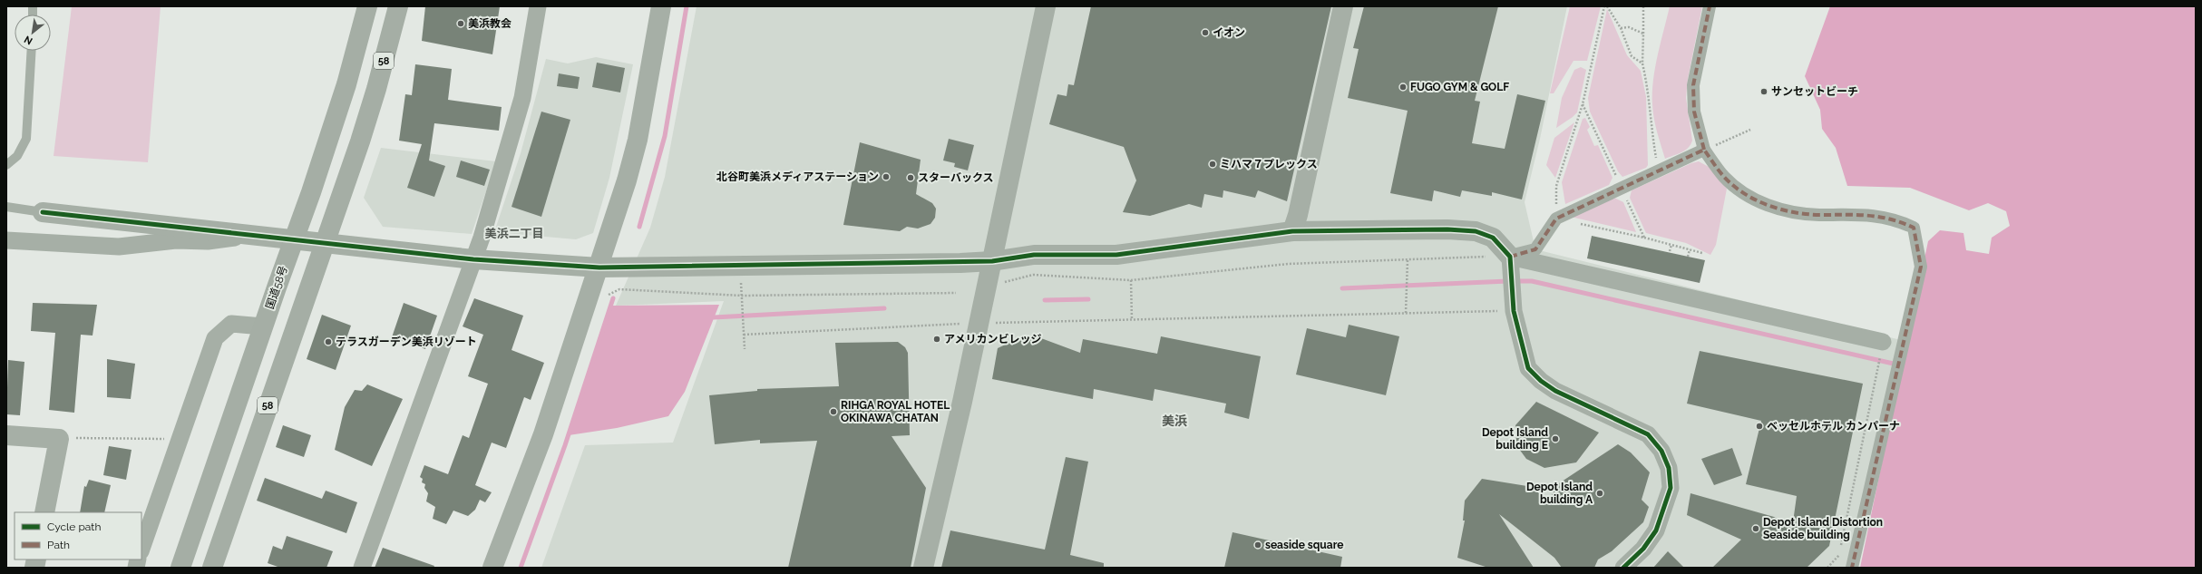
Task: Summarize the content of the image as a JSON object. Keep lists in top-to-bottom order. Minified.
{"streets":{"highway":["58","国道58号"]},"districts":["美浜二丁目","美浜"],"places":["美浜教会","イオン","FUGO GYM & GOLF","サンセットビーチ","ミハマ７プレックス","北谷町美浜メディアステーション","スターバックス","アメリカンビレッジ","テラスガーデン美浜リゾート","RIHGA ROYAL HOTEL OKINAWA CHATAN","ベッセルホテル カンパーナ","Depot Island building E","Depot Island building A","Depot Island Distortion Seaside building","seaside square"],"legend":["Cycle path","Path"],"north":"bottom left"}
